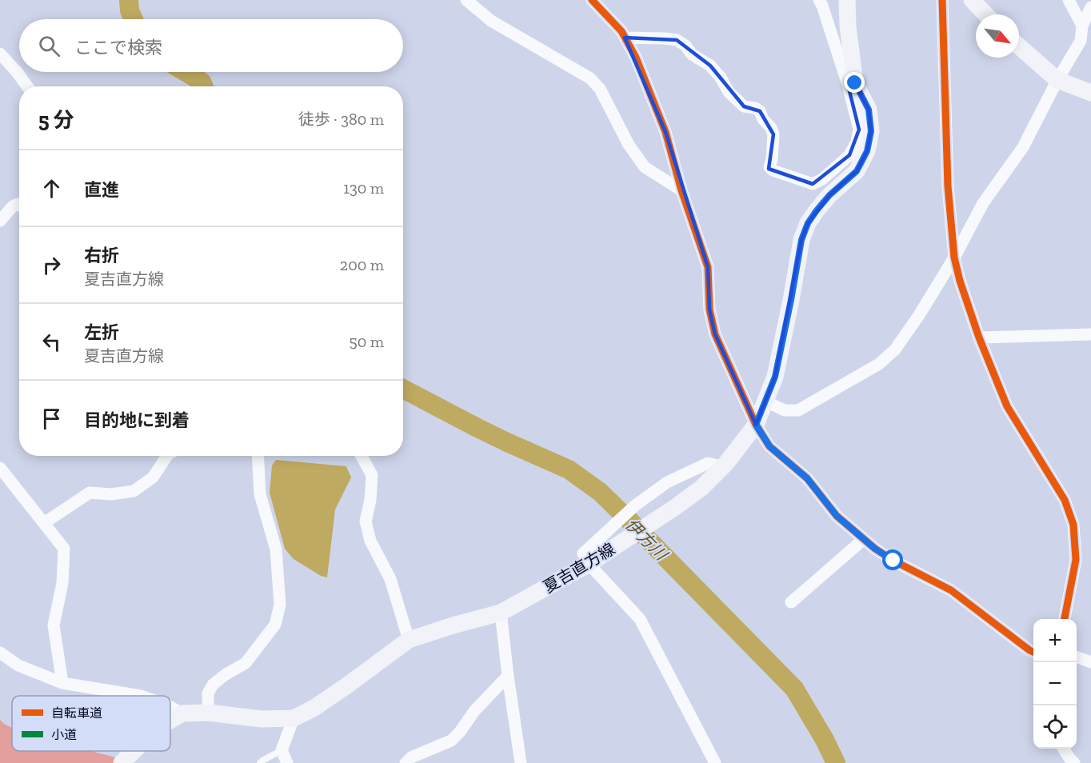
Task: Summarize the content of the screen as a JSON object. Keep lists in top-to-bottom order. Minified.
{"streets":{"main road":["夏吉直方線"]},"water":["伊方川"],"legend":["自転車道","小道"],"north":"bottom right","page":{"search":"ここで検索","heading":["5 分","徒歩 · 380 m"],"list":[["直進","130 m"],["右折","夏吉直方線","200 m"],["左折","夏吉直方線","50 m"],"目的地に到着"],"map_buttons":["+","−"]}}
